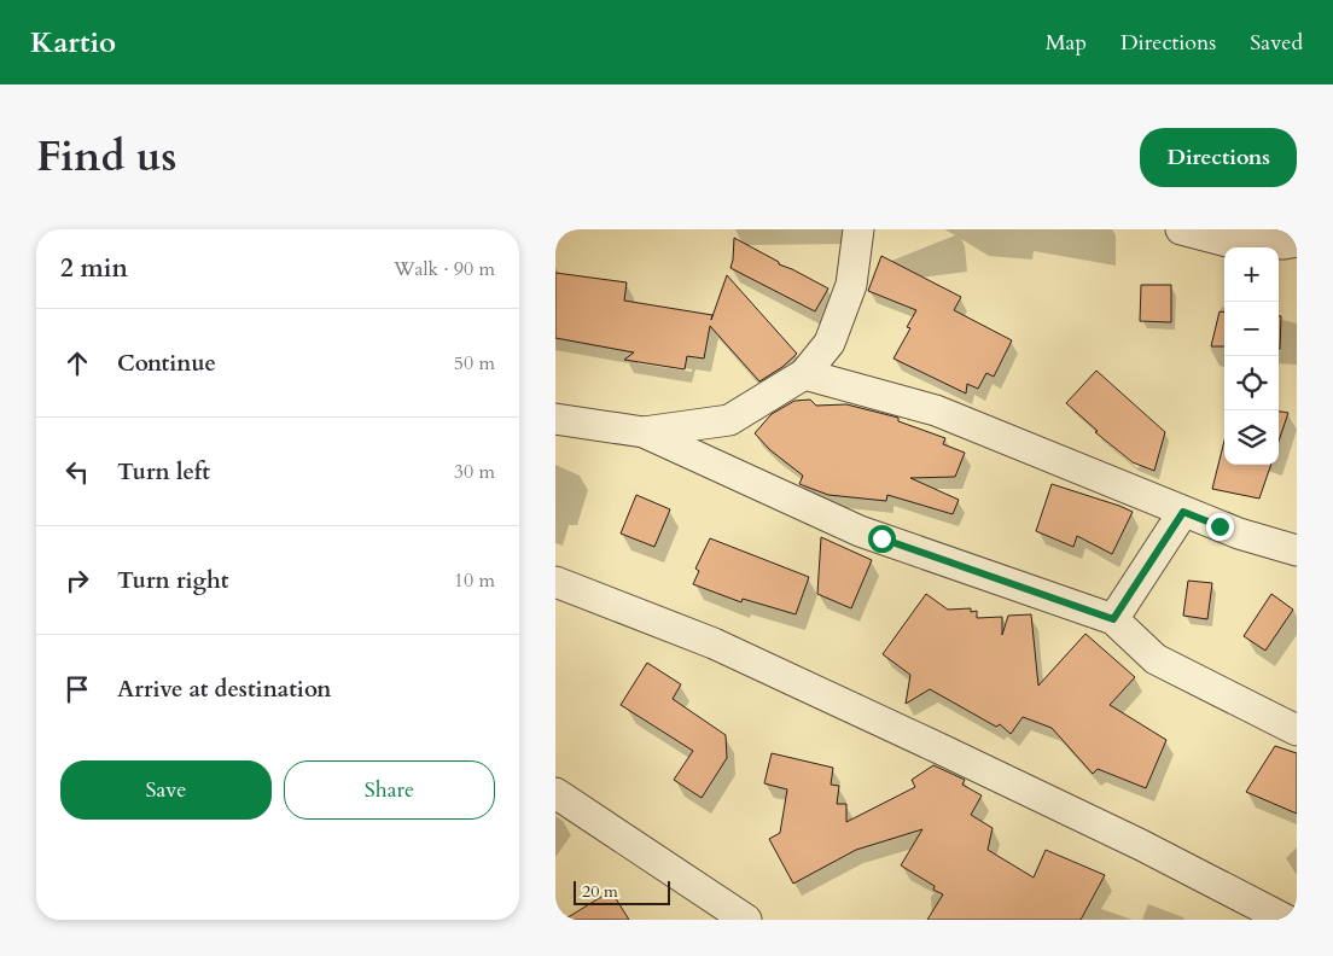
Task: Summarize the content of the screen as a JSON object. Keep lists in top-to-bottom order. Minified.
{"scale_bar":"20 m","page":{"header":"Kartio","nav":["Map","Directions","Saved"],"title":"Find us","buttons":["Directions",["Save","Share"]],"heading":["2 min","Walk · 90 m"],"map_buttons":["+","−"],"list":[["Continue","50 m"],["Turn left","30 m"],["Turn right","10 m"],"Arrive at destination"],"scale":"20 m"}}
